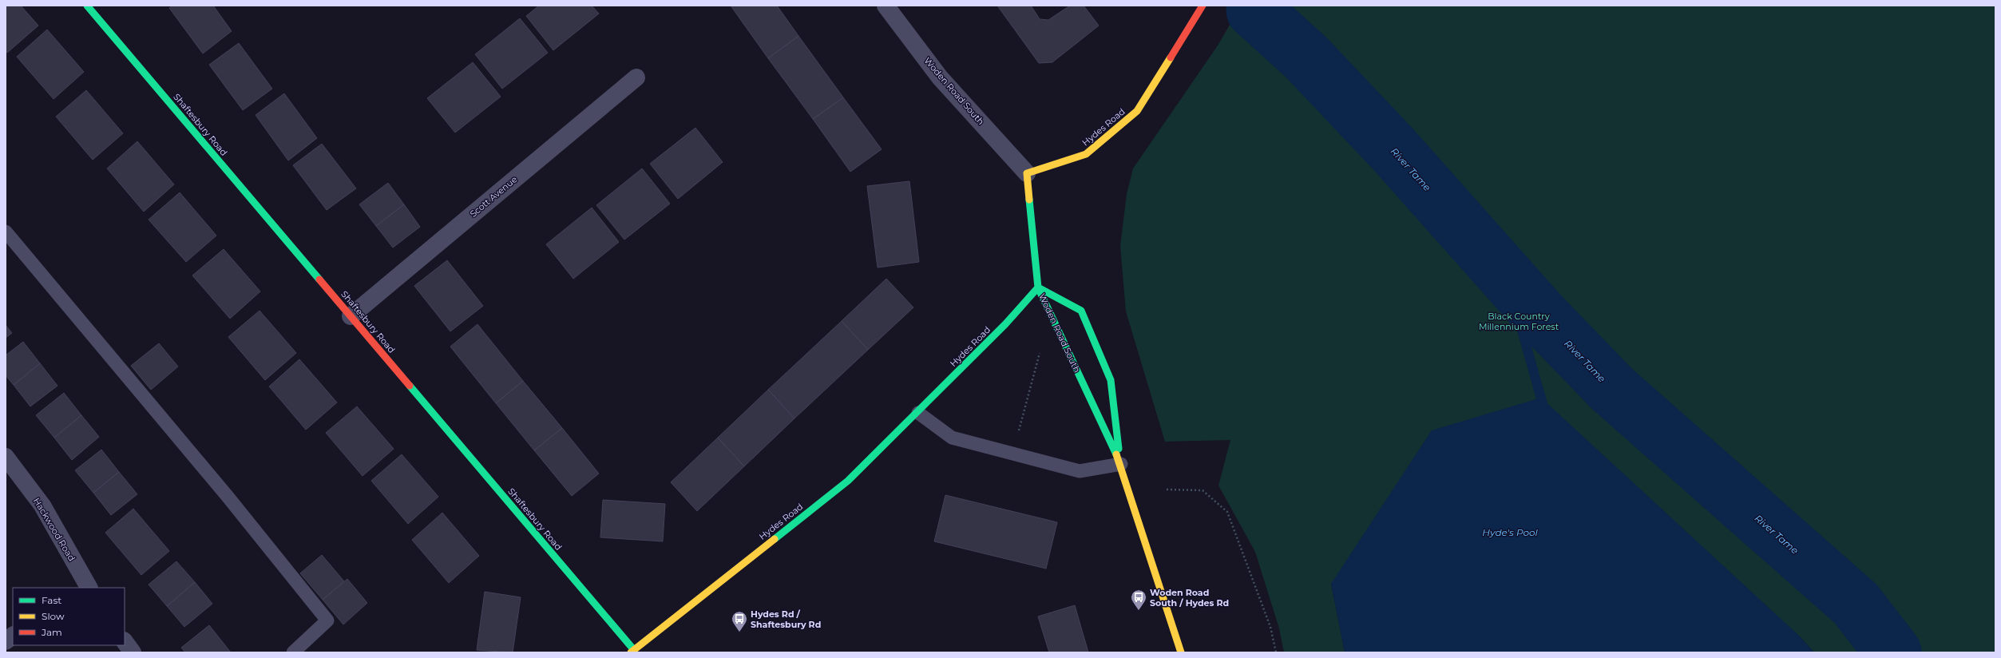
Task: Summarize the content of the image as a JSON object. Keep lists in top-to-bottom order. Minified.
{"streets":{"street":["Woden Road South","Shaftesbury Road","Hydes Road","Scott Avenue","Hackwood Road"]},"crossings":[["Woden Road South","Hydes Road"],["Shaftesbury Road","Hydes Road"],["Shaftesbury Road","Scott Avenue"]],"water":["River Tame","Hyde's Pool"],"parks":["Black Country Millennium Forest"],"places":{"bus stop":["Woden Road South / Hydes Rd","Hydes Rd / Shaftesbury Rd"]},"legend":["Fast","Slow","Jam"]}
